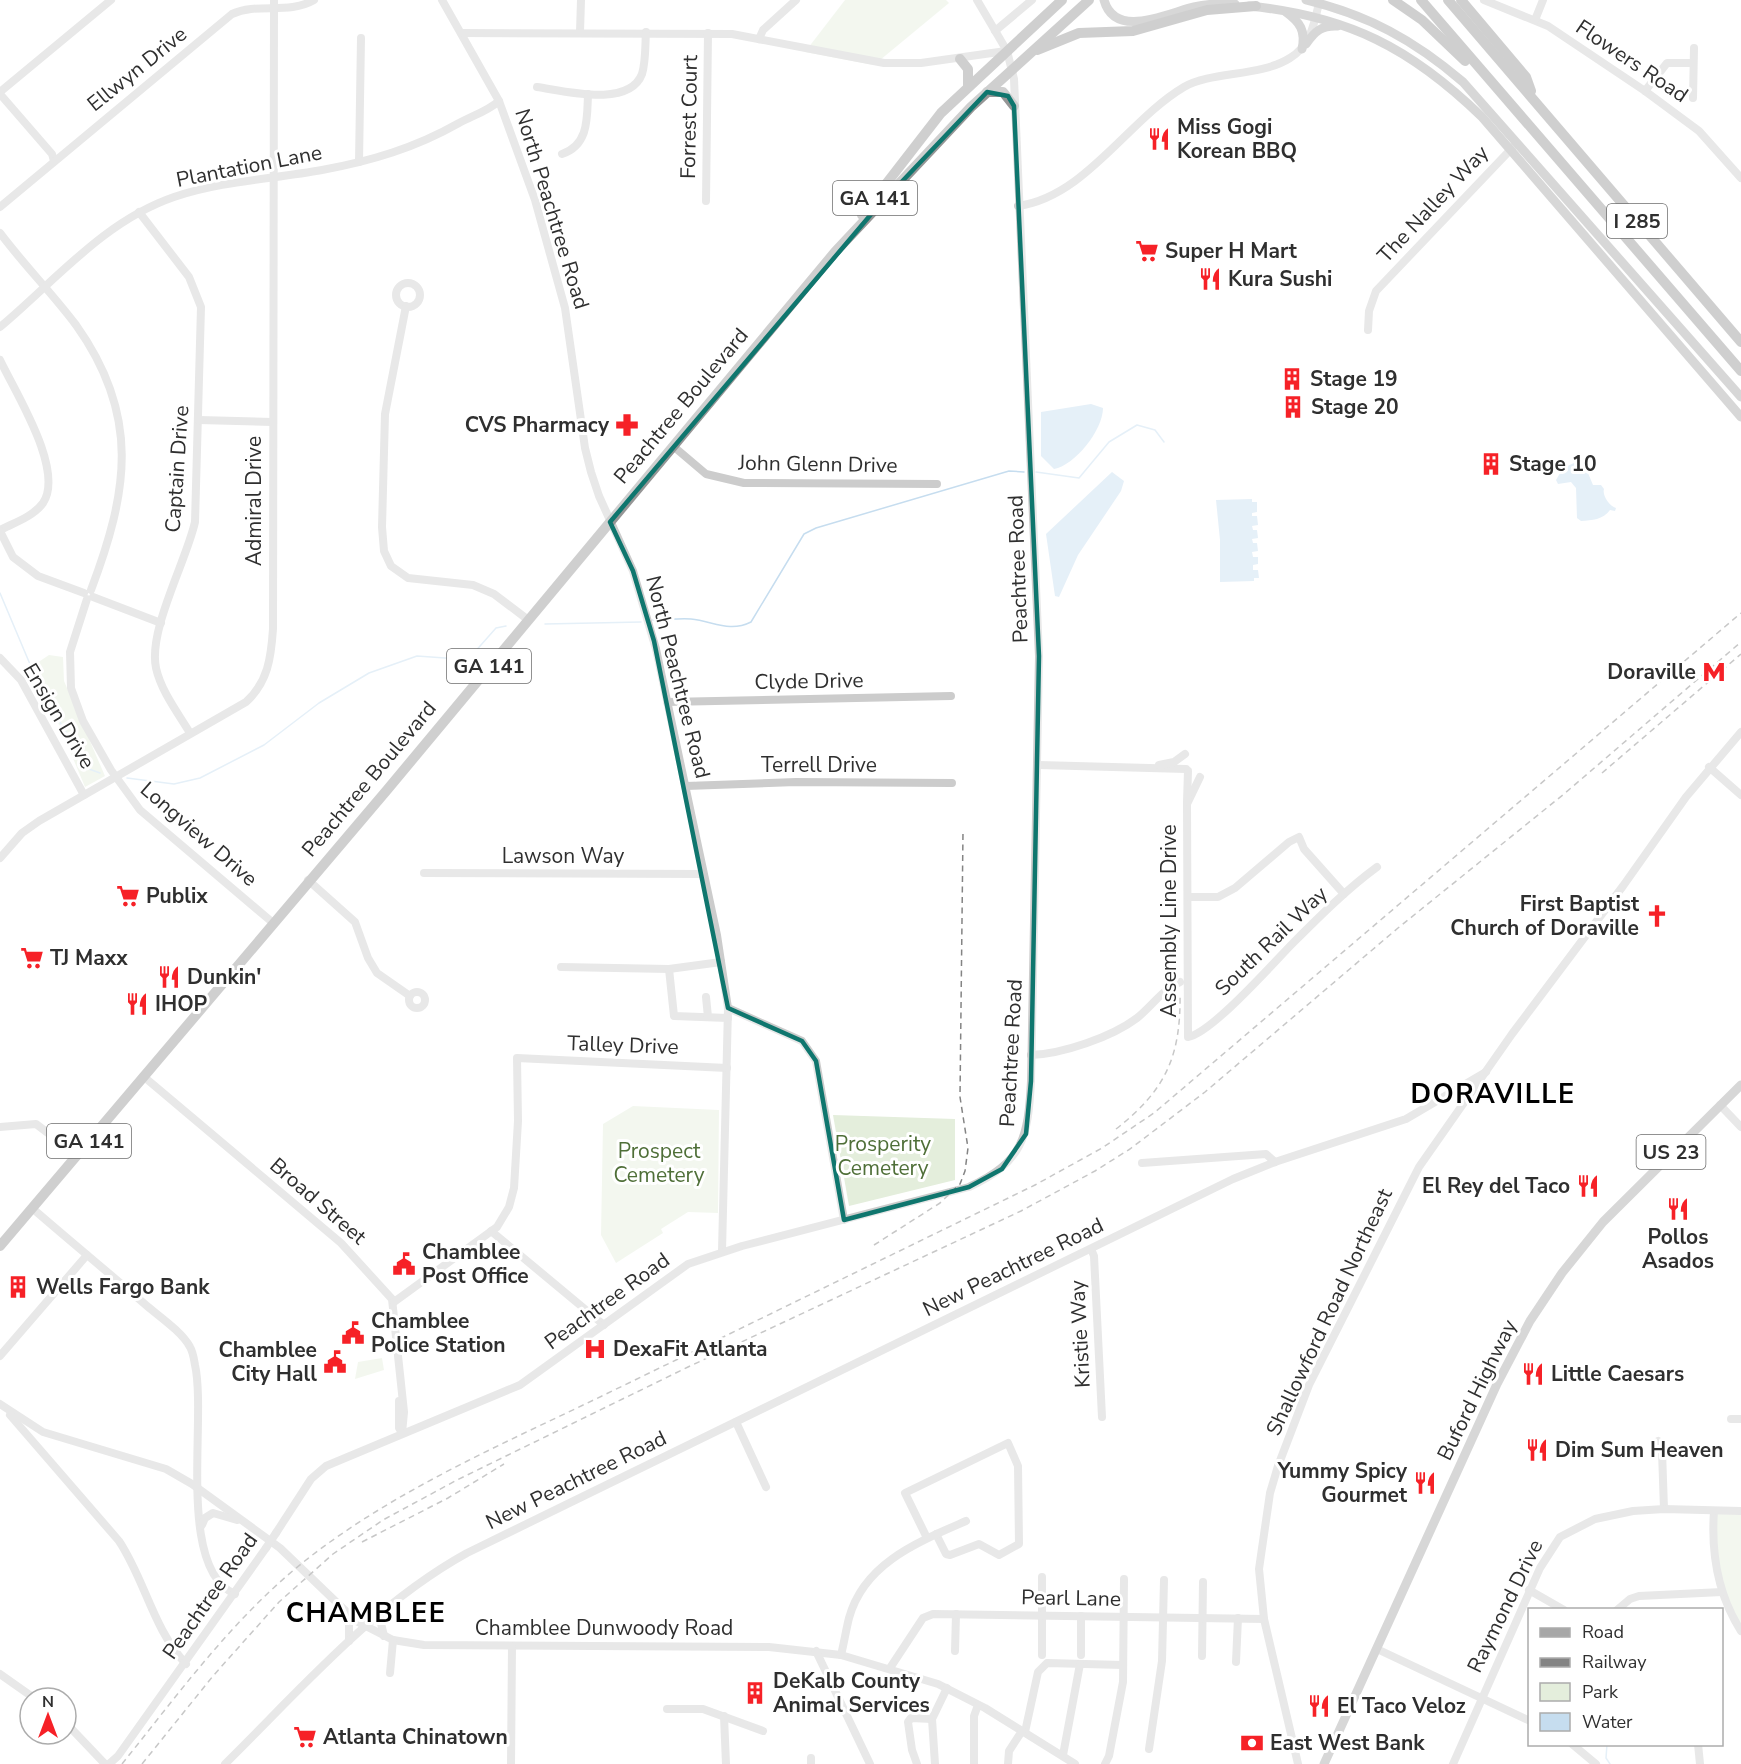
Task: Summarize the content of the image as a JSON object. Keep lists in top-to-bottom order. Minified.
{"streets":{"highway":["GA 141","I 285","Peachtree Boulevard"],"main road":["US 23","Buford Highway"],"street":["Flowers Road","Ellwyn Drive","Forrest Court","Plantation Lane","The Nalley Way","North Peachtree Road","John Glenn Drive","Captain Drive","Admiral Drive","Peachtree Road","Clyde Drive","Ensign Drive","Terrell Drive","Longview Drive","Lawson Way","Assembly Line Drive","South Rail Way","Talley Drive","Broad Street","New Peachtree Road","Shallowford Road Northeast","Kristie Way","Pearl Lane","Raymond Drive","Chamblee Dunwoody Road"]},"crossings":[["Ellwyn Drive","Admiral Drive"],["Plantation Lane","North Peachtree Road"],["Plantation Lane","Captain Drive"],["Plantation Lane","Admiral Drive"],["Plantation Lane","Longview Drive"],["GA 141","Peachtree Boulevard"],["GA 141","Peachtree Road"],["North Peachtree Road","Peachtree Boulevard"],["North Peachtree Road","Peachtree Road"],["North Peachtree Road","Clyde Drive"],["North Peachtree Road","Terrell Drive"],["North Peachtree Road","Lawson Way"],["North Peachtree Road","Talley Drive"],["Peachtree Boulevard","John Glenn Drive"],["Peachtree Boulevard","Peachtree Road"],["Peachtree Boulevard","Longview Drive"],["Peachtree Boulevard","Broad Street"],["Captain Drive","Admiral Drive"],["Admiral Drive","Ensign Drive"],["Admiral Drive","Longview Drive"],["Assembly Line Drive","South Rail Way"],["New Peachtree Road","Shallowford Road Northeast"],["New Peachtree Road","Kristie Way"],["New Peachtree Road","Chamblee Dunwoody Road"],["Shallowford Road Northeast","Pearl Lane"],["Pearl Lane","Chamblee Dunwoody Road"]],"districts":["DORAVILLE","CHAMBLEE"],"parks":["Prosperity Cemetery","Prospect Cemetery"],"places":{"restaurant":["Miss Gogi Korean BBQ","Kura Sushi","Dunkin'","IHOP","El Rey del Taco","Pollos Asados","Little Caesars","Dim Sum Heaven","Yummy Spicy Gourmet","El Taco Veloz"],"supermarket":["Super H Mart","Publix","TJ Maxx","Atlanta Chinatown"],"building":["Stage 19","Stage 20","Stage 10","Wells Fargo Bank","DeKalb County Animal Services"],"pharmacy":["CVS Pharmacy"],"metro station":["Doraville"],"church":["First Baptist Church of Doraville"],"public building":["Chamblee Post Office","Chamblee Police Station","Chamblee City Hall"],"hospital":["DexaFit Atlanta"],"bank":["East West Bank"]},"legend":["Road","Railway","Park","Water"],"north":"top"}
